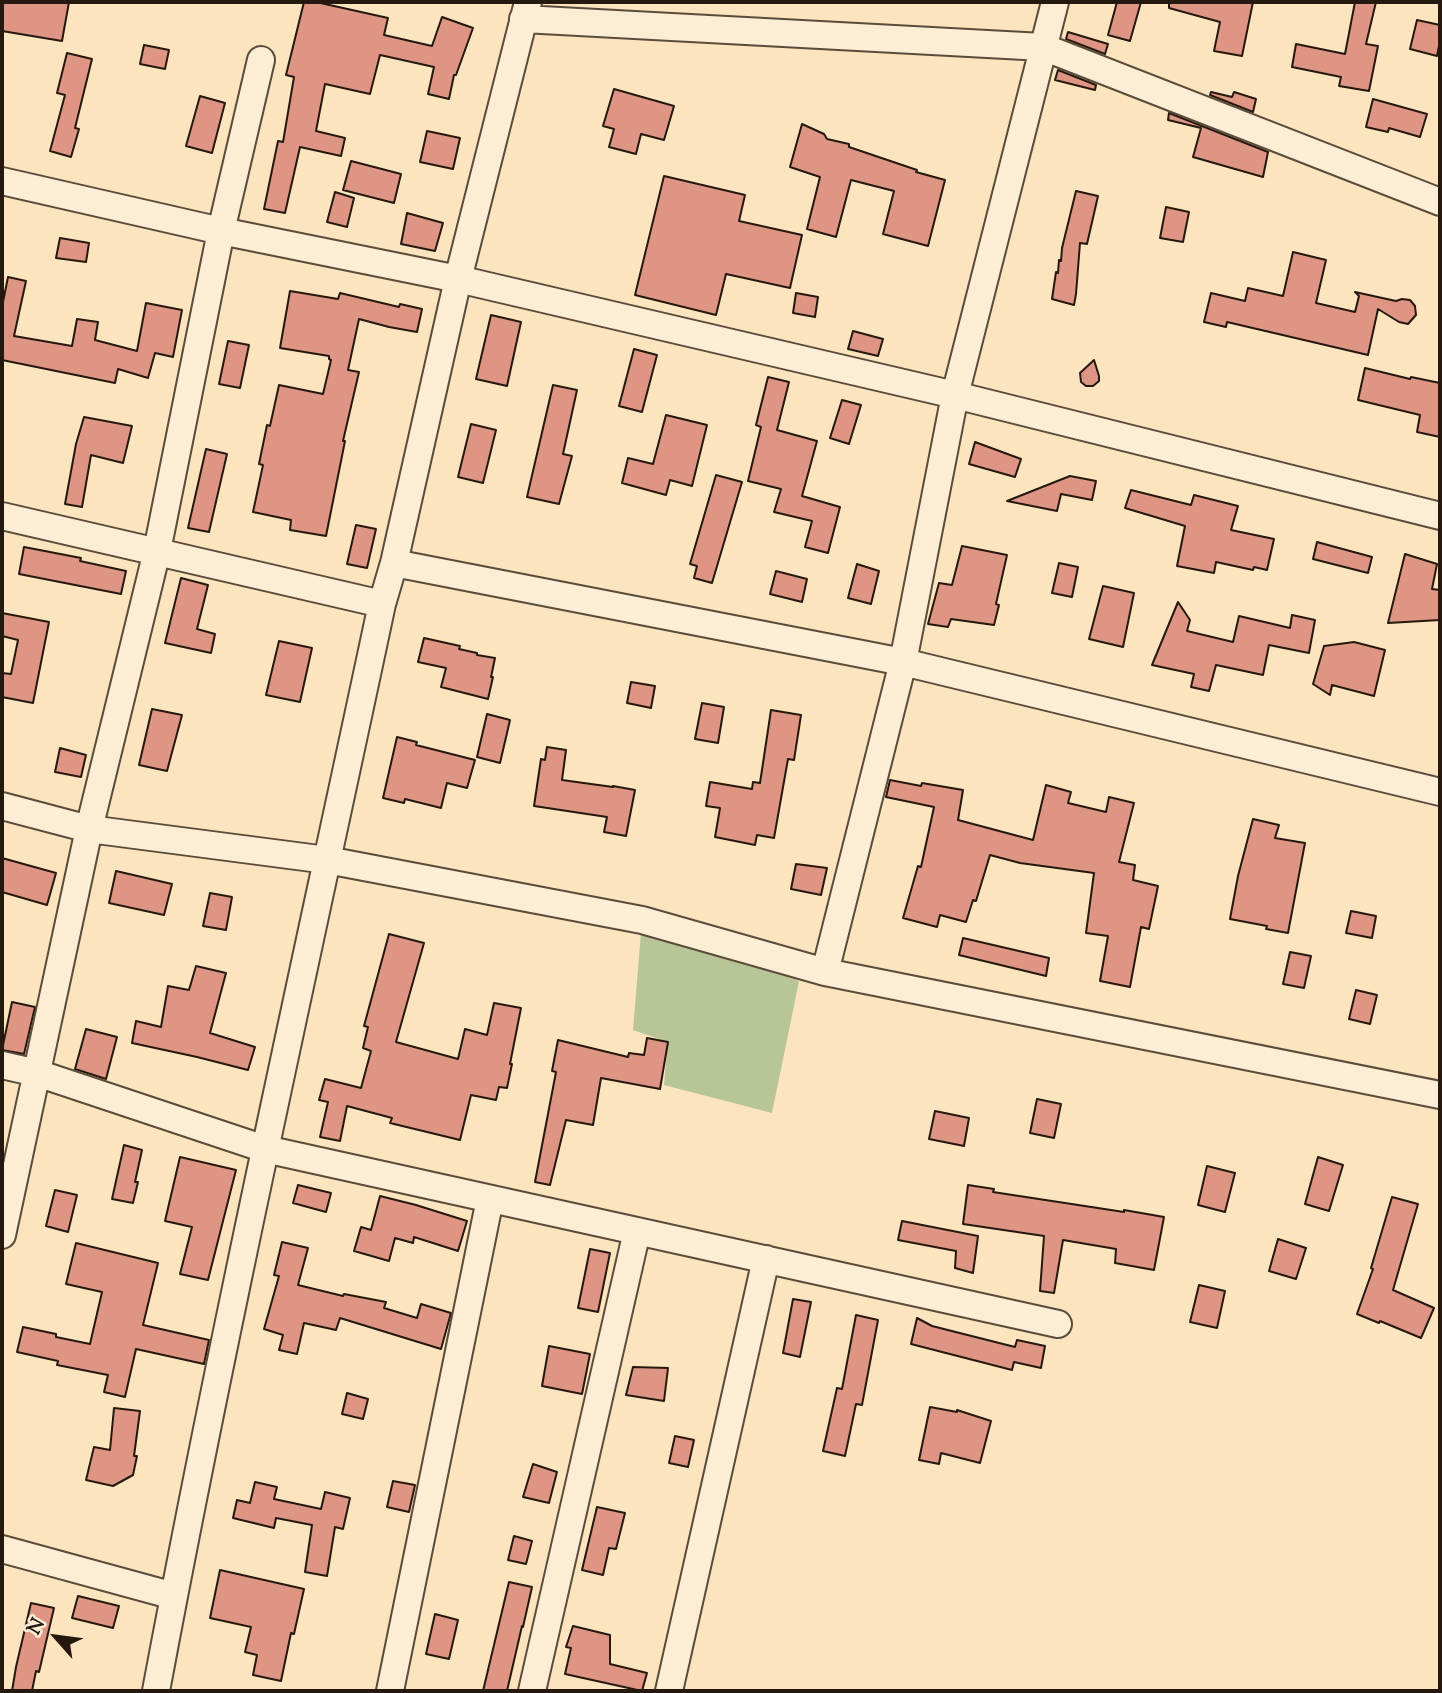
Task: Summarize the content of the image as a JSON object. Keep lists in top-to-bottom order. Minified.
{"north":"top left"}
